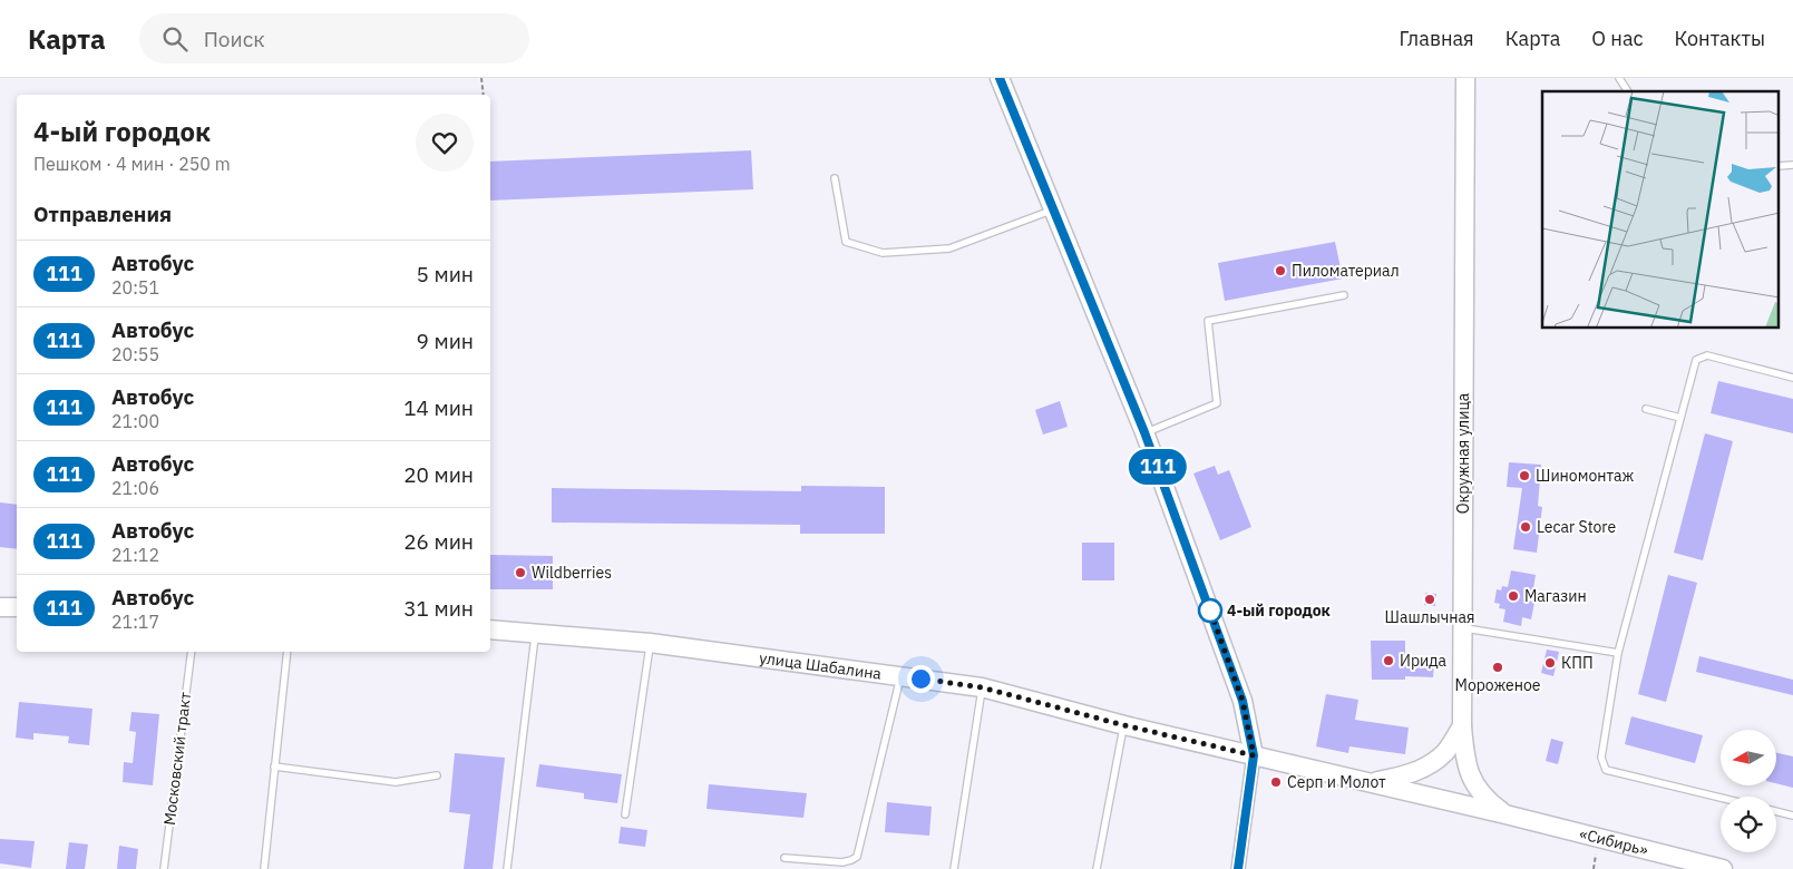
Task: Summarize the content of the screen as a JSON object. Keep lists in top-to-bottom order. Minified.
{"streets":{"street":["Окружная улица","улица Шабалина","«Сибирь»"],"lane":["Московский тракт"]},"crossings":[["Окружная улица","улица Шабалина"],["Окружная улица","«Сибирь»"],["улица Шабалина","«Сибирь»"]],"places":["Пиломатериал","Шиномонтаж","Lecar Store","Wildberries","Магазин","Шашлычная","4-ый городок","Ирида","КПП","Мороженое","Серп и Молот"],"lines":["bus line 111"],"north":"left","page":{"header":"Карта","search":"Поиск","nav":["Главная","Карта","О нас","Контакты"],"on_map":"111","heading":[["4-ый городок","Пешком · 4 мин · 250 m"],"Отправления"],"list":[{"mark":"111","name":"Автобус","note":"20:51","value":"5 мин"},{"mark":"111","name":"Автобус","note":"20:55","value":"9 мин"},{"mark":"111","name":"Автобус","note":"21:00","value":"14 мин"},{"mark":"111","name":"Автобус","note":"21:06","value":"20 мин"},{"mark":"111","name":"Автобус","note":"21:12","value":"26 мин"},{"mark":"111","name":"Автобус","note":"21:17","value":"31 мин"}]}}
